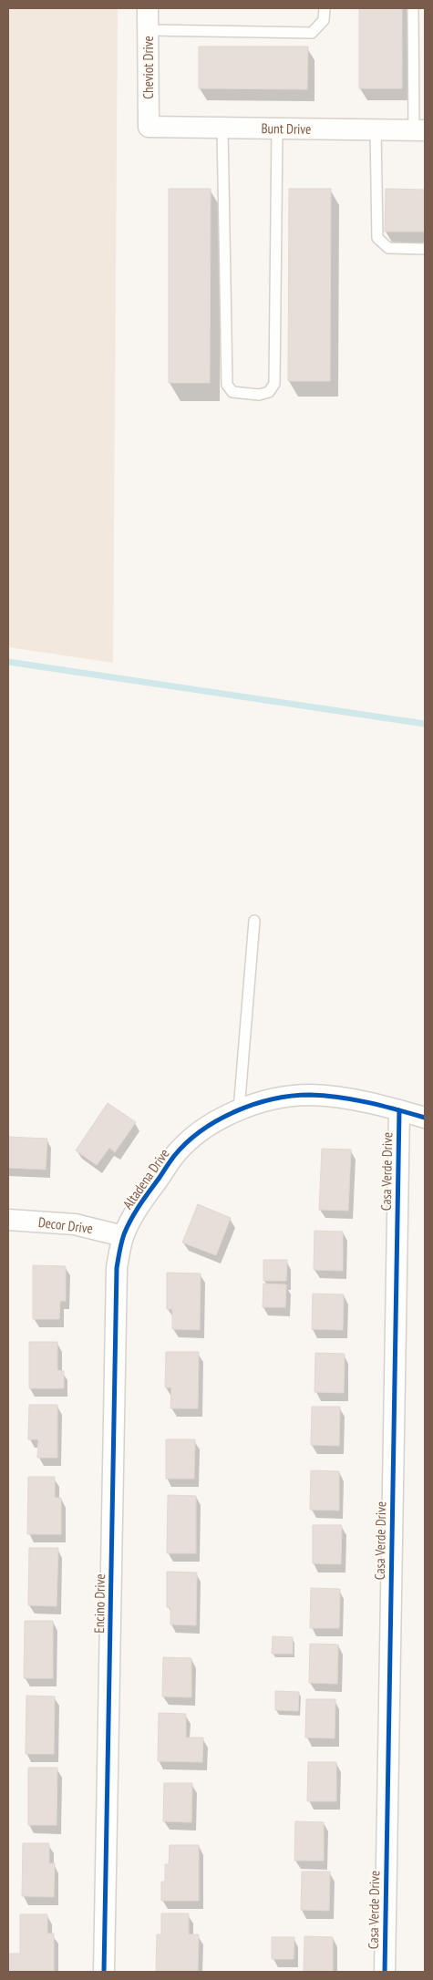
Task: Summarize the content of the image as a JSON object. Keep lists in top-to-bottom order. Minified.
{"streets":{"street":["Cheviot Drive","Bunt Drive","Casa Verde Drive","Altadena Drive","Decor Drive","Encino Drive"]},"crossings":[["Cheviot Drive","Bunt Drive"],["Casa Verde Drive","Altadena Drive"],["Altadena Drive","Decor Drive"],["Altadena Drive","Encino Drive"],["Decor Drive","Encino Drive"]]}
